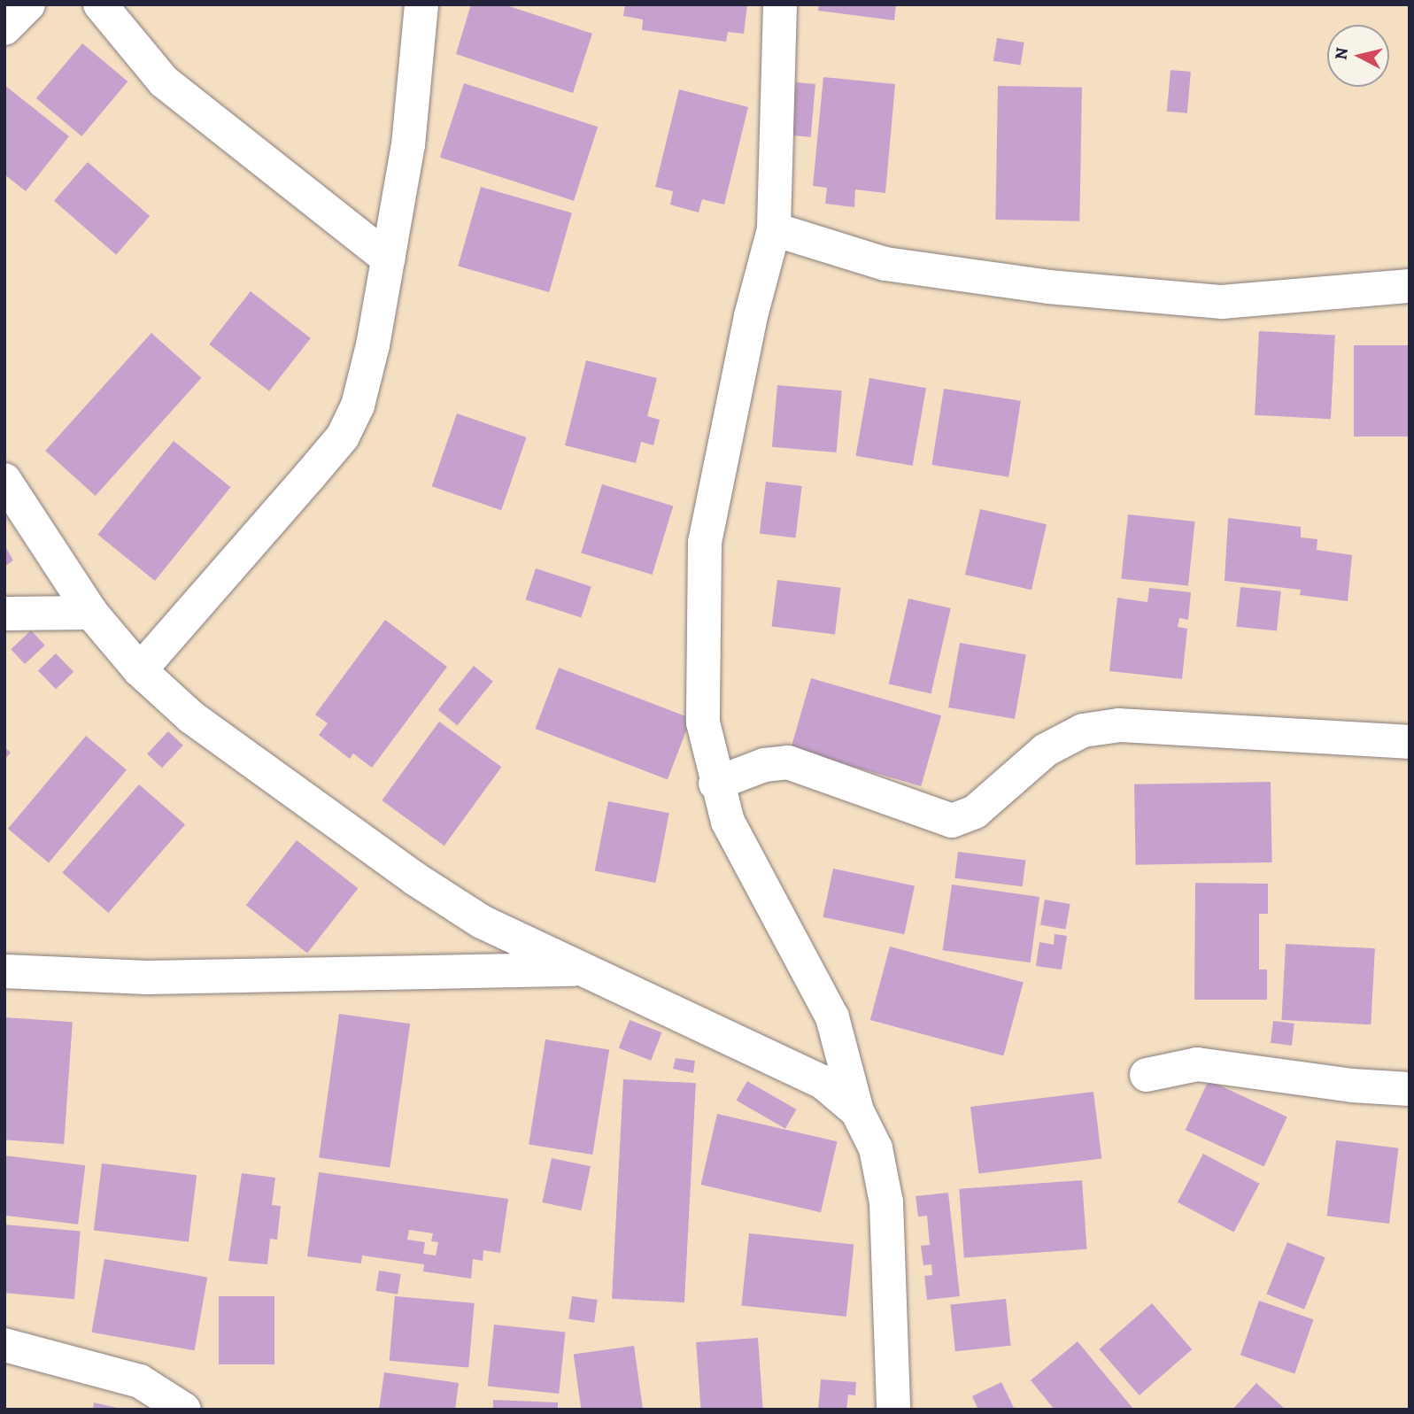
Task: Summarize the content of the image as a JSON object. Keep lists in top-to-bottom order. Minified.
{"north":"left"}
